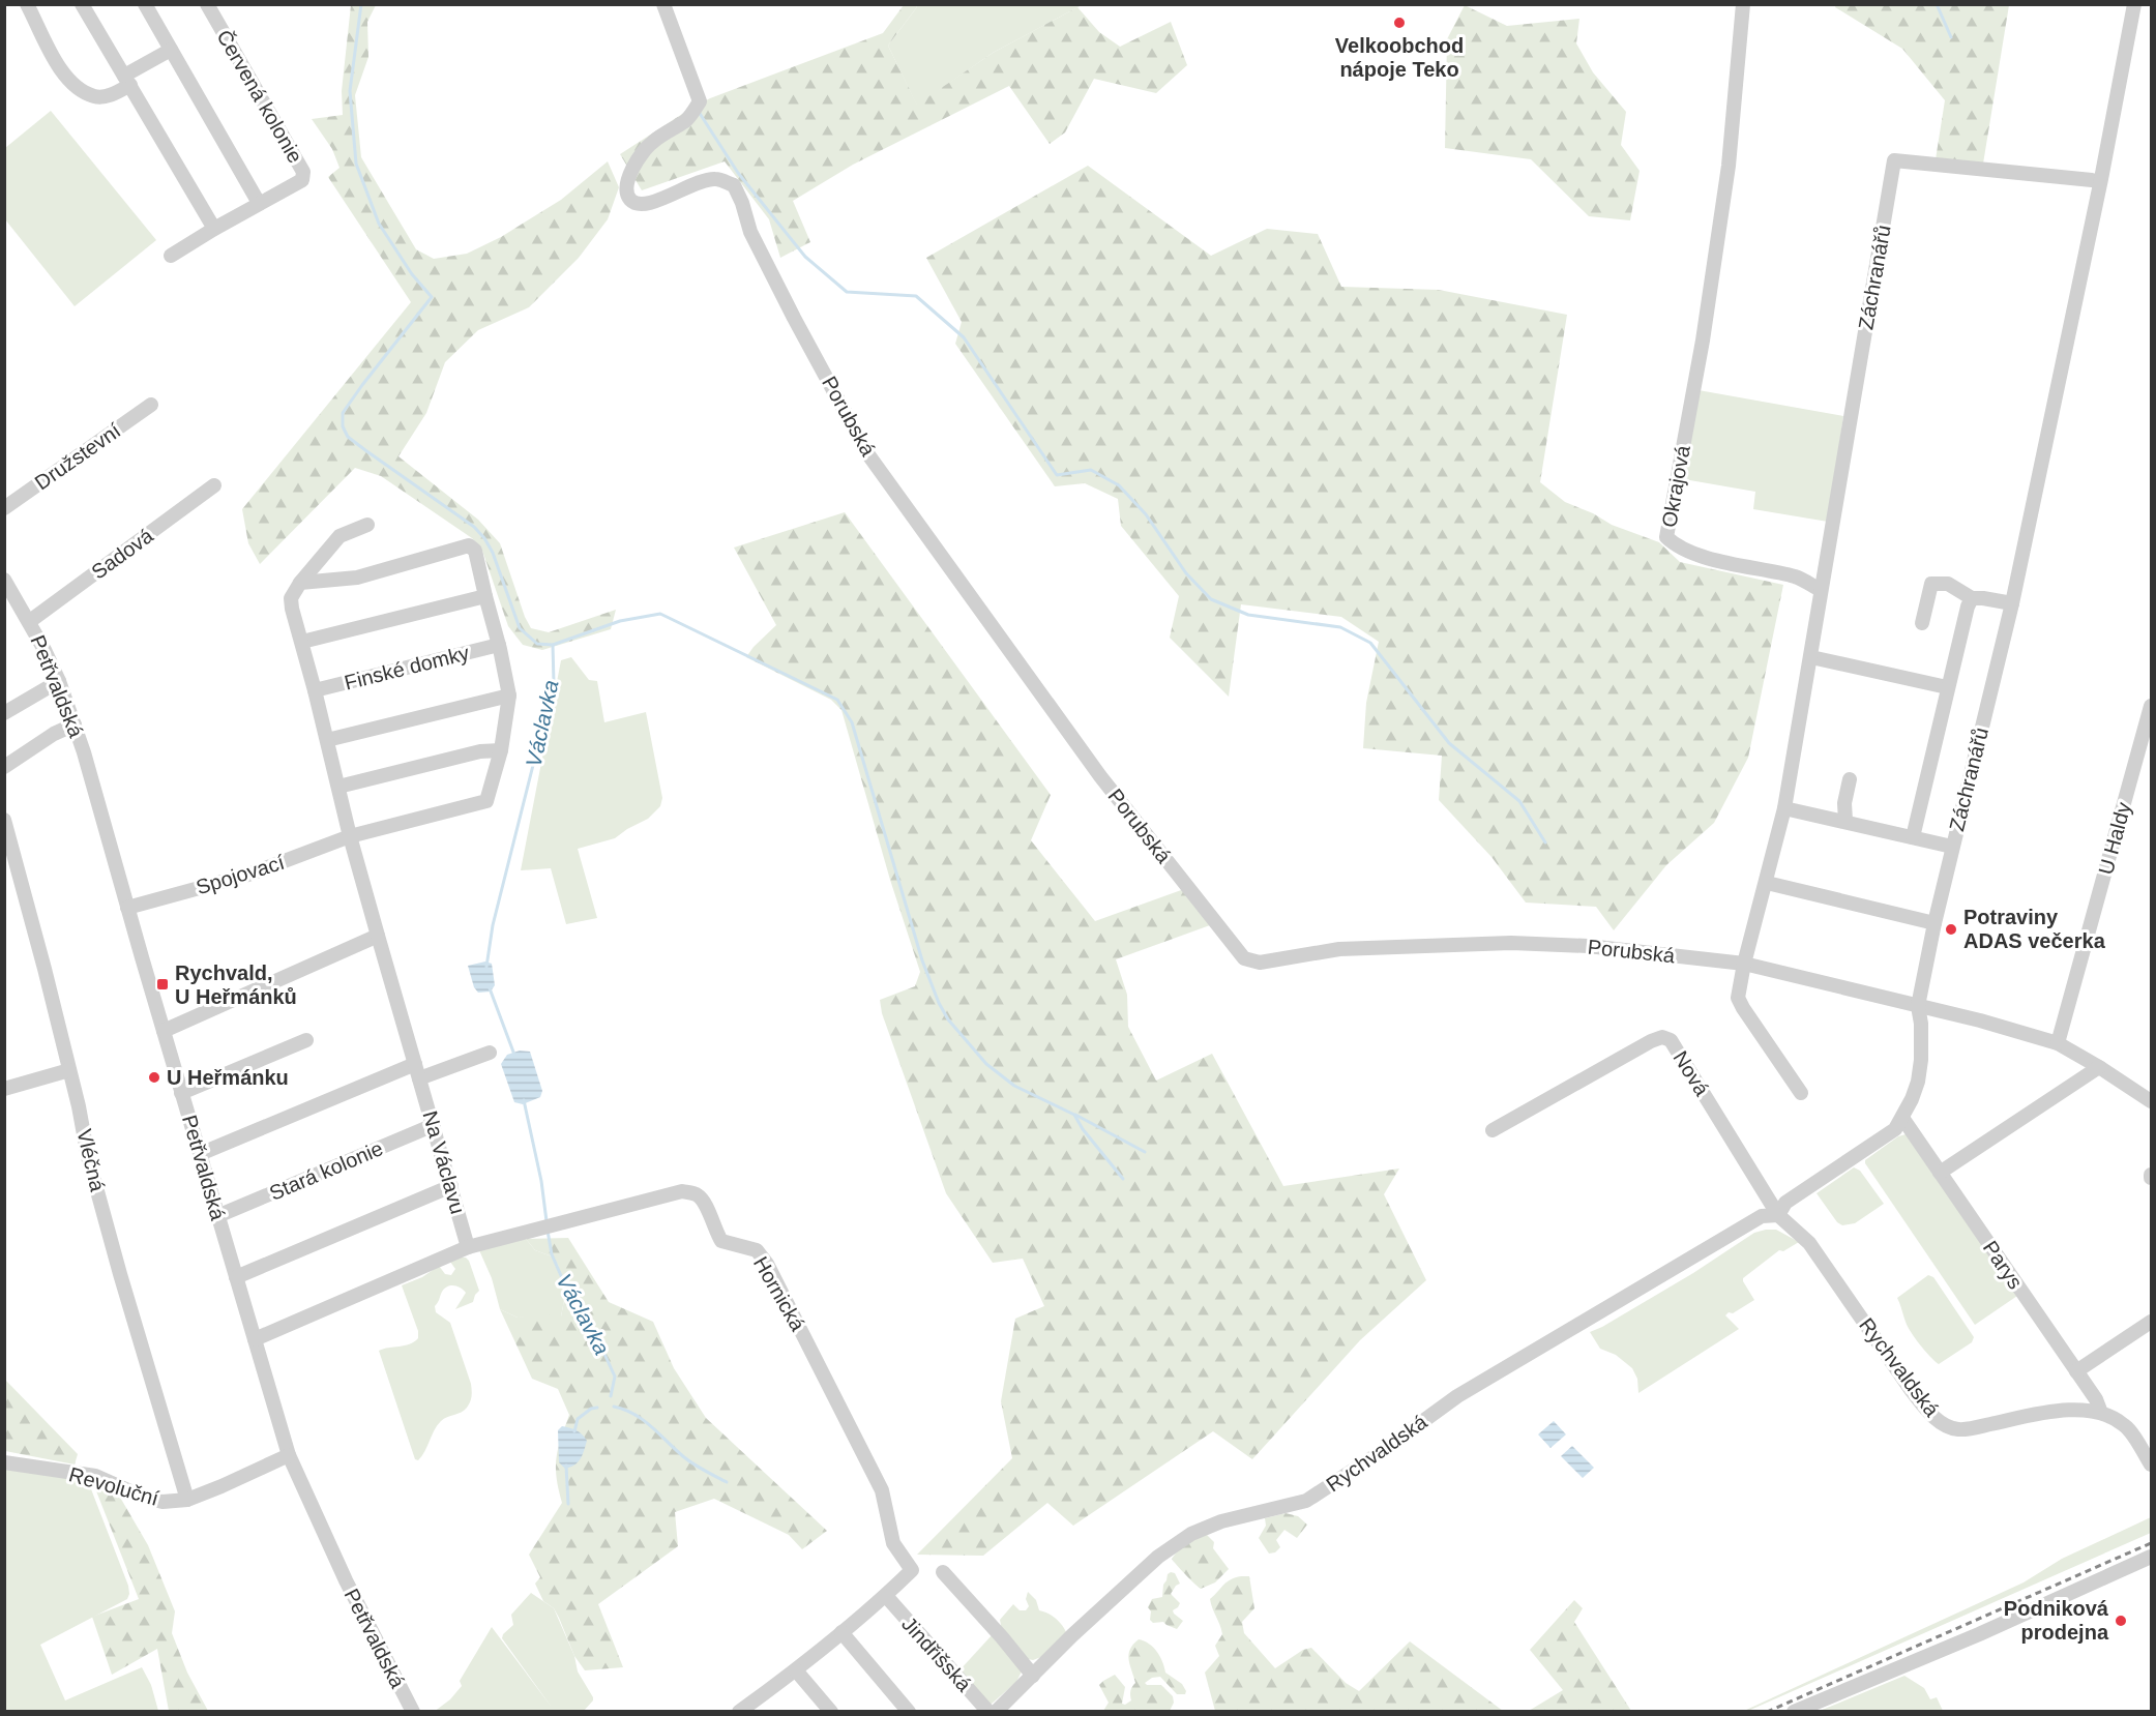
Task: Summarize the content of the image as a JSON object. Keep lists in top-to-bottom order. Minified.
{"streets":{"street":["Červená kolonie","Záchranářů","Porubská","Družstevní","Okrajová","Sadová","Finské domky","Petřvaldská","U Haldy","Spojovací","Nová","Vléčná","Na Václavu","Stará kolonie","Parys","Hornická","Rychvaldská","Revoluční","Jindřišská"]},"crossings":[["Záchranářů","Porubská"],["Záchranářů","Okrajová"],["Záchranářů","Rychvaldská"],["Porubská","U Haldy"],["Porubská","Rychvaldská"],["Sadová","Petřvaldská"],["Petřvaldská","Spojovací"],["Petřvaldská","Stará kolonie"],["Petřvaldská","Hornická"],["Petřvaldská","Revoluční"],["Nová","Rychvaldská"],["Vléčná","Revoluční"],["Na Václavu","Stará kolonie"],["Na Václavu","Hornická"],["Parys","Rychvaldská"],["Hornická","Jindřišská"]],"water":["Václavka"],"places":{"other":["Velkoobchod nápoje Teko","Potraviny ADAS večerka","U Heřmánku","Podniková prodejna"],"transit":["Rychvald, U Heřmánků"]}}
